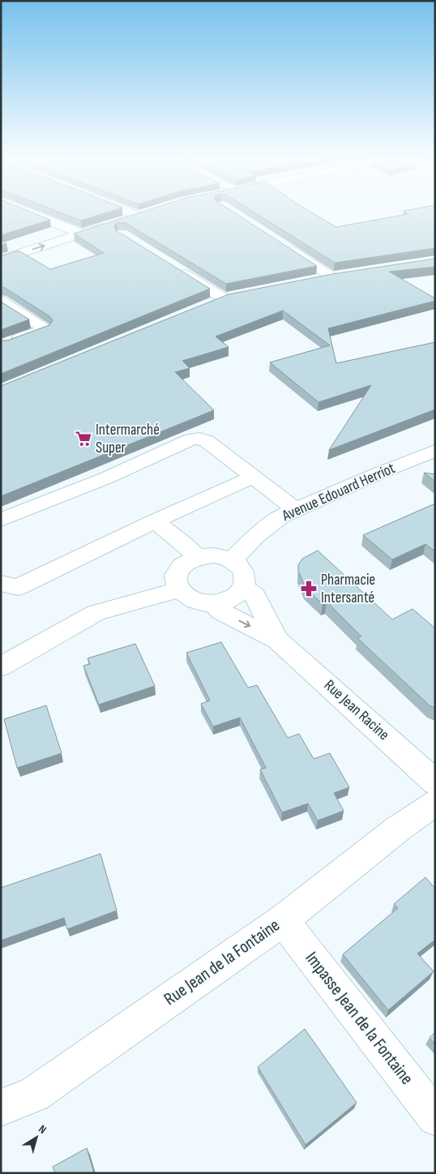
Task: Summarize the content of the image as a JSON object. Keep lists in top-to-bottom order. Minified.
{"streets":{"street":["Avenue Edouard Herriot","Rue Jean Racine","Rue Jean de la Fontaine","Impasse Jean de la Fontaine"]},"crossings":[["Avenue Edouard Herriot","Rue Jean Racine"],["Rue Jean de la Fontaine","Impasse Jean de la Fontaine"]],"places":{"supermarket":["Intermarché Super"],"pharmacy":["Pharmacie Intersanté"]},"north":"top right"}
